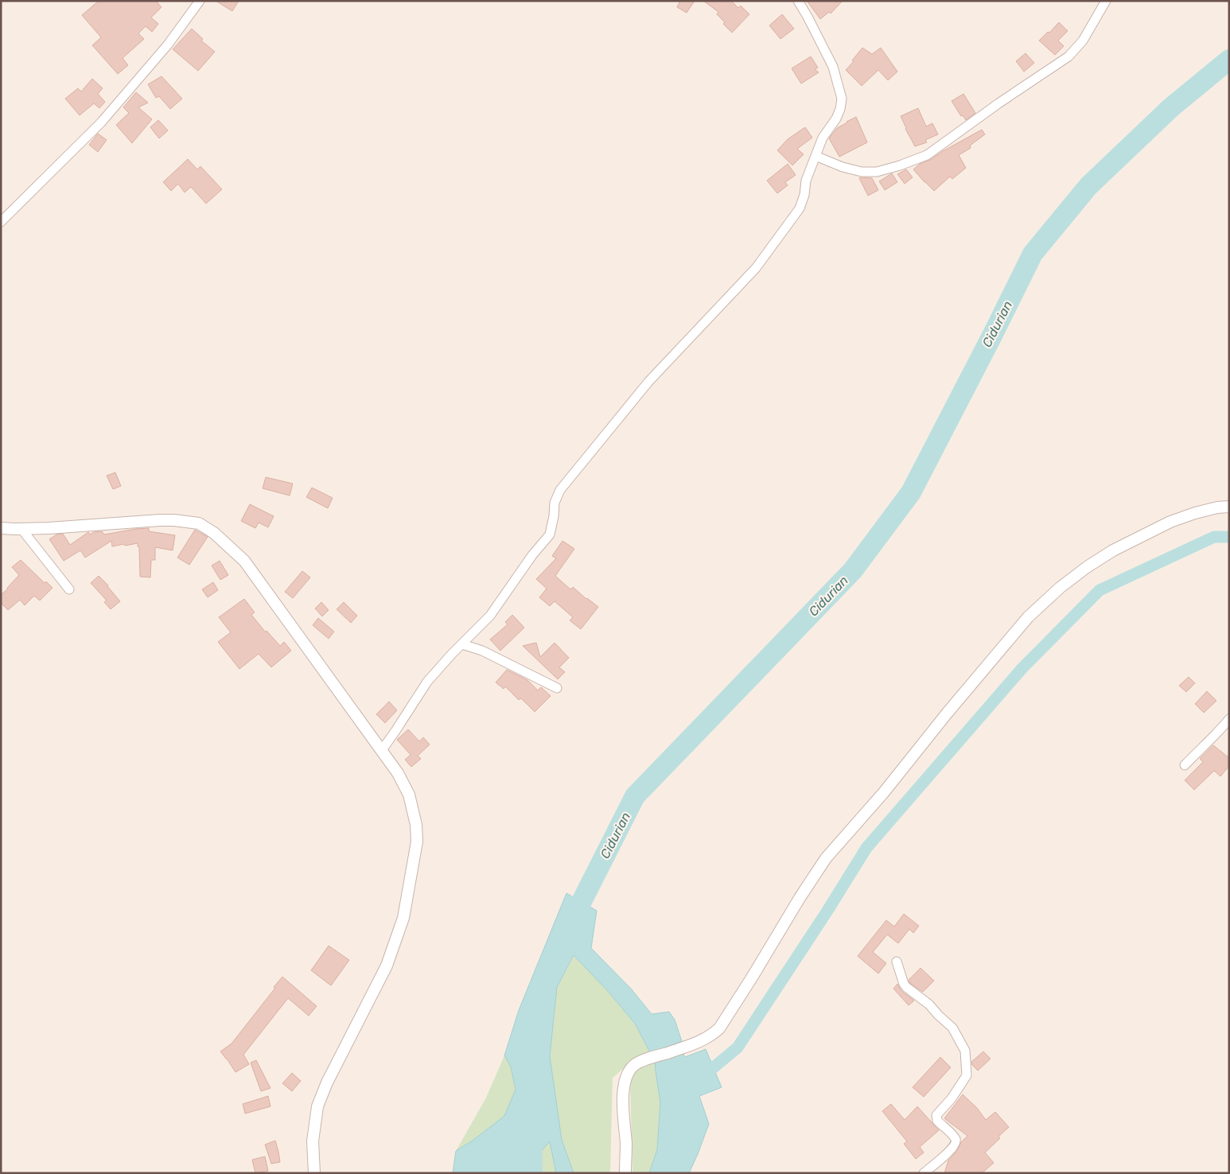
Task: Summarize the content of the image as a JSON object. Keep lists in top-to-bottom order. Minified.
{"water":["Cidurian"]}
